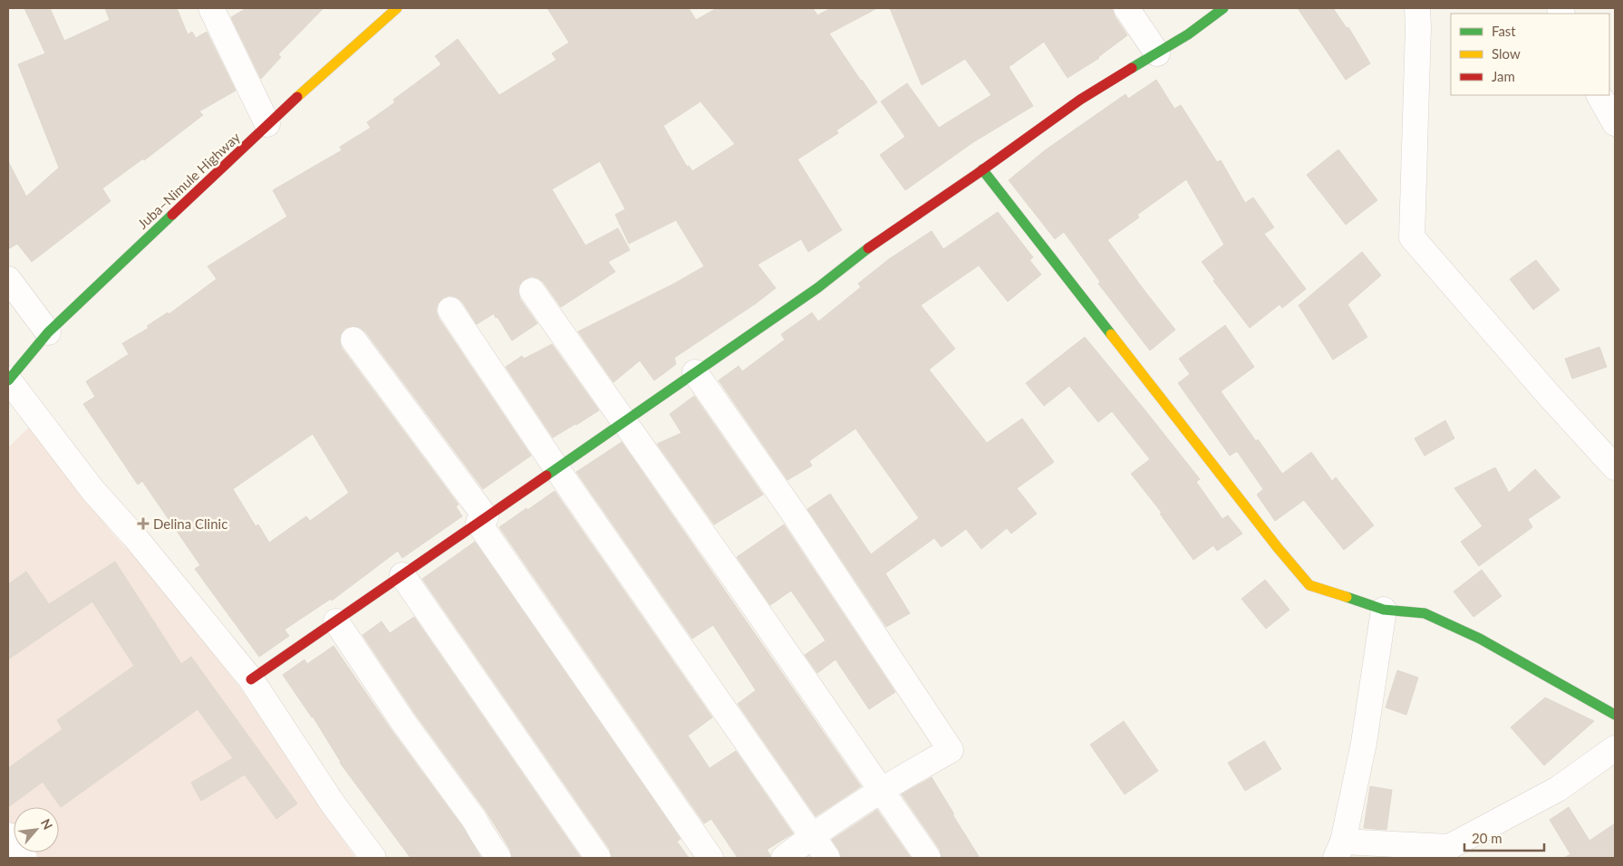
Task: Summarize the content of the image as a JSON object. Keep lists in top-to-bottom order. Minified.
{"streets":{"street":["Juba–Nimule Highway"]},"places":{"health":["Delina Clinic"]},"legend":["Fast","Slow","Jam"],"scale_bar":"20 m","north":"top right"}
